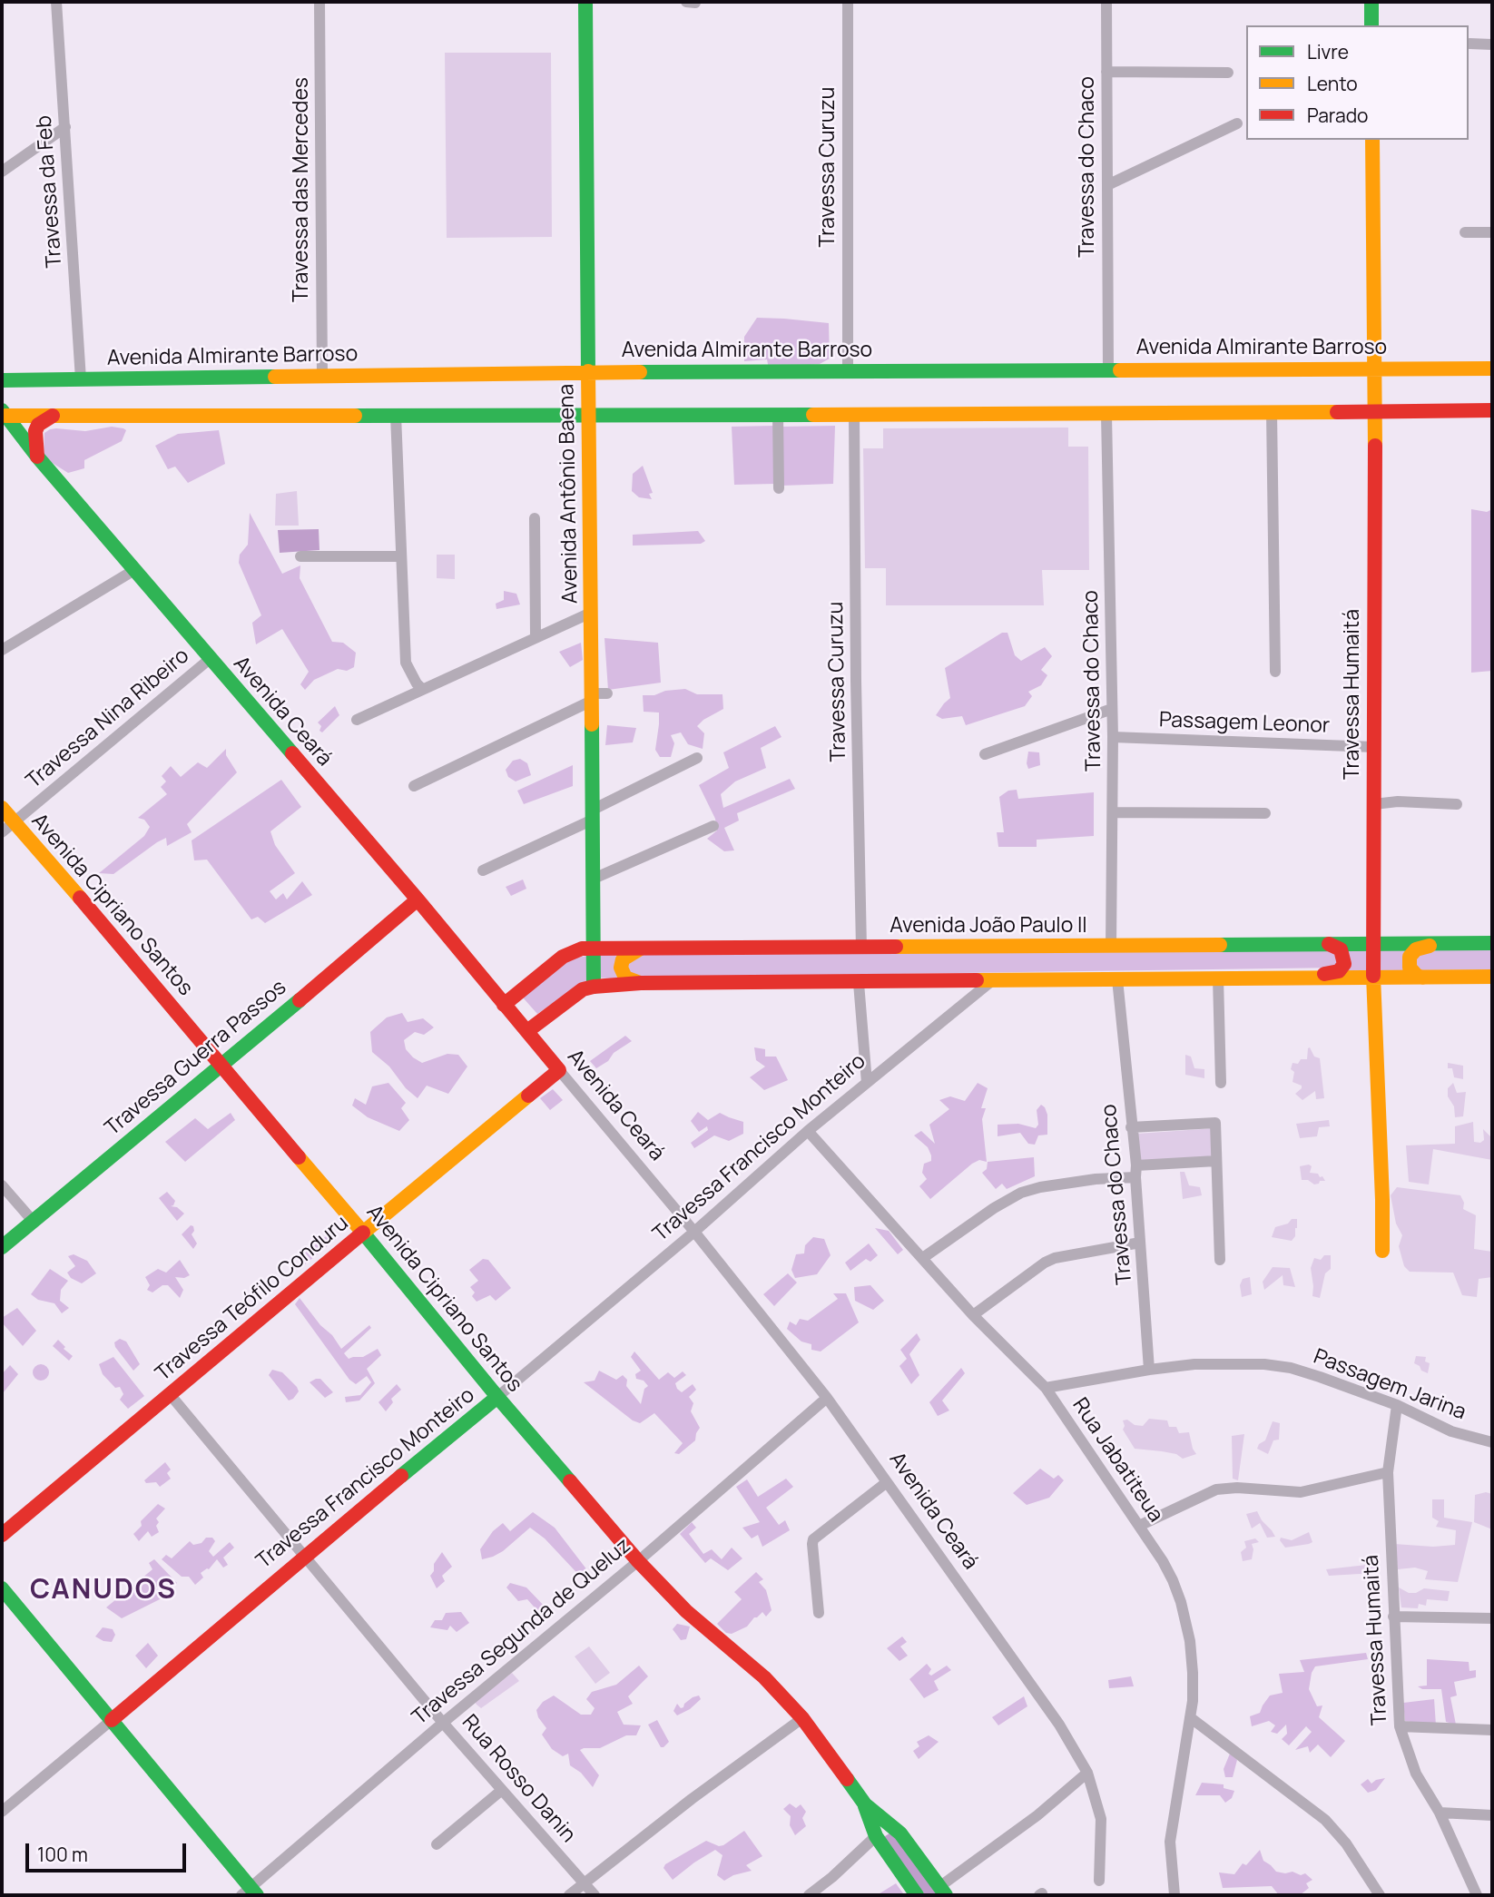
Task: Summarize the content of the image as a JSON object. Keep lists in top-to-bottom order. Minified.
{"streets":{"main road":["Avenida Almirante Barroso","Avenida Antônio Baena","Travessa Humaitá","Avenida Ceará","Avenida Cipriano Santos","Avenida João Paulo II","Travessa Guerra Passos","Travessa Francisco Monteiro","Travessa Teófilo Conduru"],"street":["Travessa Curuzu","Travessa do Chaco","Travessa das Mercedes","Travessa da Feb","Travessa Nina Ribeiro","Passagem Leonor","Passagem Jarina","Rua Jabatiteua","Travessa Segunda de Queluz","Rua Rosso Danin"]},"crossings":[["Travessa Curuzu","Avenida Almirante Barroso"],["Travessa Curuzu","Avenida João Paulo II"],["Travessa do Chaco","Avenida Almirante Barroso"],["Travessa do Chaco","Passagem Leonor"],["Travessa do Chaco","Avenida João Paulo II"],["Travessa do Chaco","Passagem Jarina"],["Travessa das Mercedes","Avenida Almirante Barroso"],["Travessa da Feb","Avenida Almirante Barroso"],["Avenida Almirante Barroso","Avenida Antônio Baena"],["Avenida Almirante Barroso","Travessa Humaitá"],["Avenida Antônio Baena","Avenida João Paulo II"],["Travessa Humaitá","Passagem Leonor"],["Travessa Humaitá","Avenida João Paulo II"],["Travessa Humaitá","Passagem Jarina"],["Avenida Ceará","Travessa Nina Ribeiro"],["Avenida Ceará","Avenida João Paulo II"],["Avenida Ceará","Travessa Guerra Passos"],["Avenida Ceará","Travessa Francisco Monteiro"],["Avenida Ceará","Travessa Teófilo Conduru"],["Avenida Ceará","Travessa Segunda de Queluz"],["Travessa Nina Ribeiro","Avenida Cipriano Santos"],["Avenida Cipriano Santos","Travessa Guerra Passos"],["Avenida Cipriano Santos","Travessa Francisco Monteiro"],["Avenida Cipriano Santos","Travessa Teófilo Conduru"],["Avenida Cipriano Santos","Travessa Segunda de Queluz"],["Travessa Francisco Monteiro","Rua Jabatiteua"],["Travessa Francisco Monteiro","Rua Rosso Danin"],["Travessa Teófilo Conduru","Rua Rosso Danin"],["Passagem Jarina","Rua Jabatiteua"],["Travessa Segunda de Queluz","Rua Rosso Danin"]],"districts":["CANUDOS"],"legend":["Livre","Lento","Parado"],"scale_bar":"100 m"}
